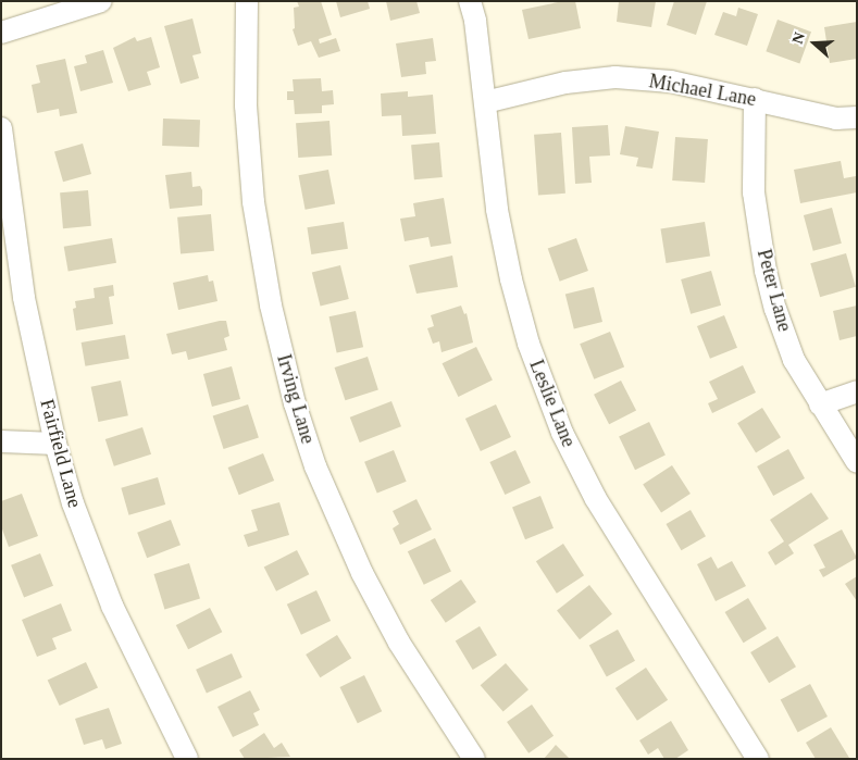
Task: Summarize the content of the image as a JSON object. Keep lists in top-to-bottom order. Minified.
{"streets":{"street":["Michael Lane","Peter Lane","Irving Lane","Leslie Lane","Fairfield Lane"]},"crossings":[["Michael Lane","Peter Lane"],["Michael Lane","Leslie Lane"]],"north":"left"}
